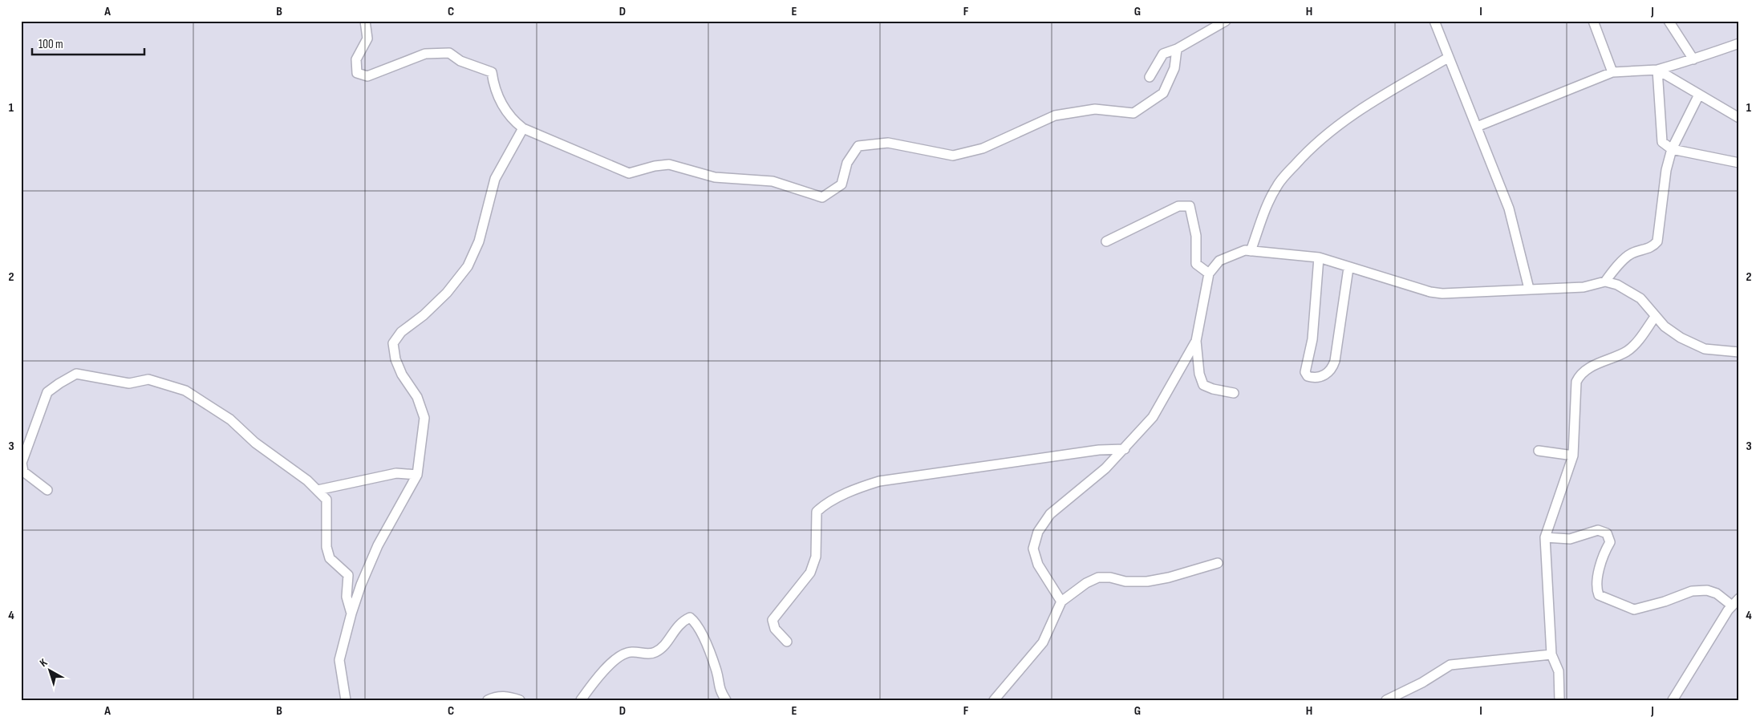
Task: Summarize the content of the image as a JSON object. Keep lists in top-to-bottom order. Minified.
{"scale_bar":"100 m","north":"top left","grid":{"columns":["A","B","C","D","E","F","G","H","I","J"],"rows":["1","2","3","4"]}}
